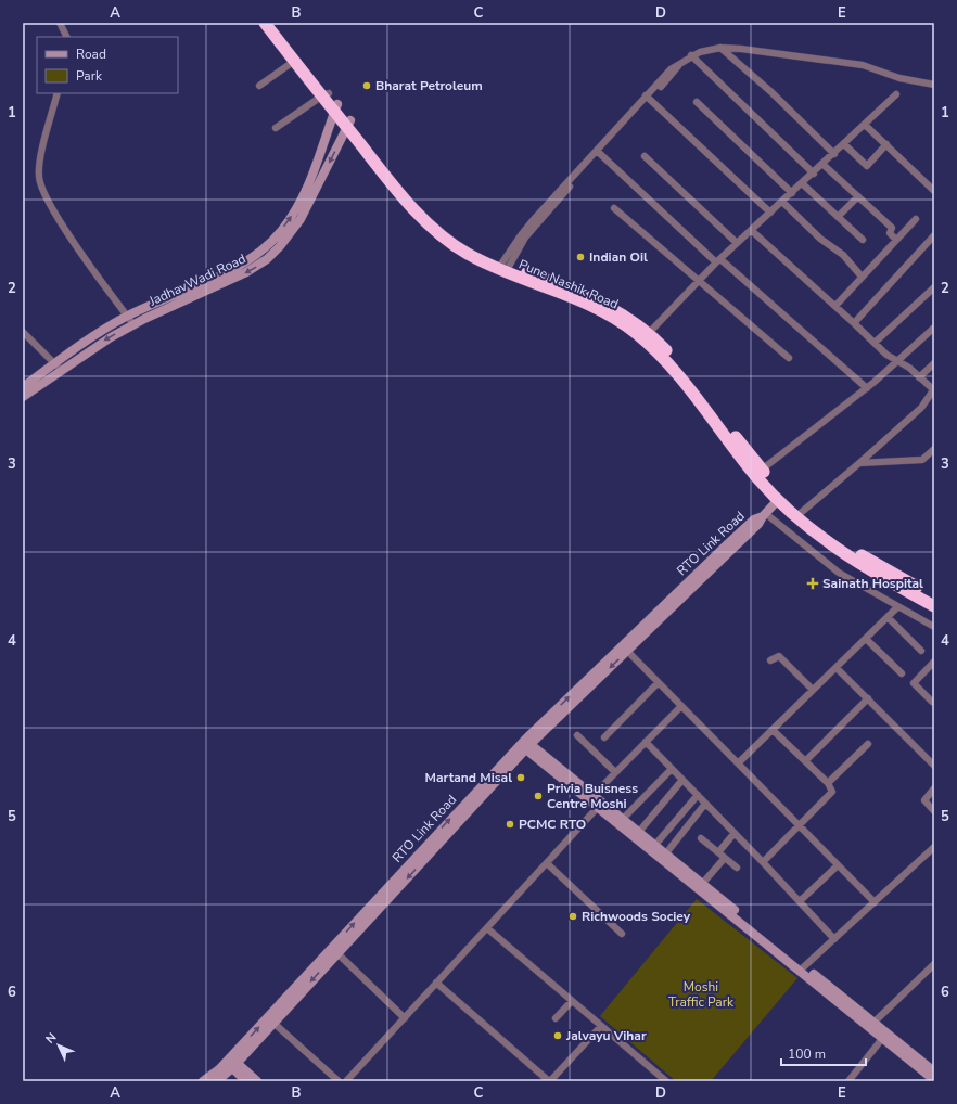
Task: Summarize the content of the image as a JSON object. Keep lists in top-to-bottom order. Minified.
{"streets":{"highway":["Pune Nashik Road"],"main road":["JadhavWadi Road","RTO Link Road"]},"crossings":[["JadhavWadi Road","Pune Nashik Road"],["Pune Nashik Road","RTO Link Road"]],"parks":["Moshi Traffic Park"],"places":{"other":["Bharat Petroleum","Indian Oil","Martand Misal","Privia Buisness Centre Moshi","PCMC RTO","Richwoods Sociey","Jalvayu Vihar"],"health":["Sainath Hospital"]},"legend":["Road","Park"],"scale_bar":"100 m","north":"top left","grid":{"columns":["A","B","C","D","E"],"rows":["1","2","3","4","5","6"]}}
